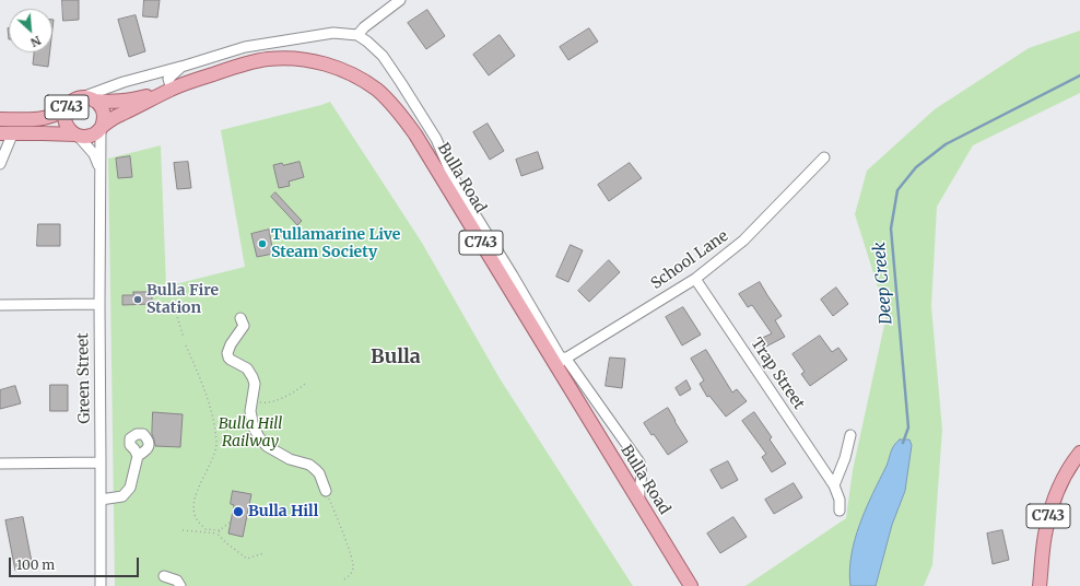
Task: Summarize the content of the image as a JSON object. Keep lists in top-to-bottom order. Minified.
{"streets":{"main road":["C743","Bulla Road"],"street":["School Lane","Trap Street","Green Street"]},"crossings":[["C743","Bulla Road"],["C743","Green Street"],["Bulla Road","School Lane"],["Bulla Road","Green Street"],["School Lane","Trap Street"]],"districts":["Bulla"],"water":["Deep Creek"],"parks":["Bulla Hill Railway"],"places":["Tullamarine Live Steam Society","Bulla Fire Station","Bulla Hill"],"scale_bar":"100 m","north":"bottom right"}
